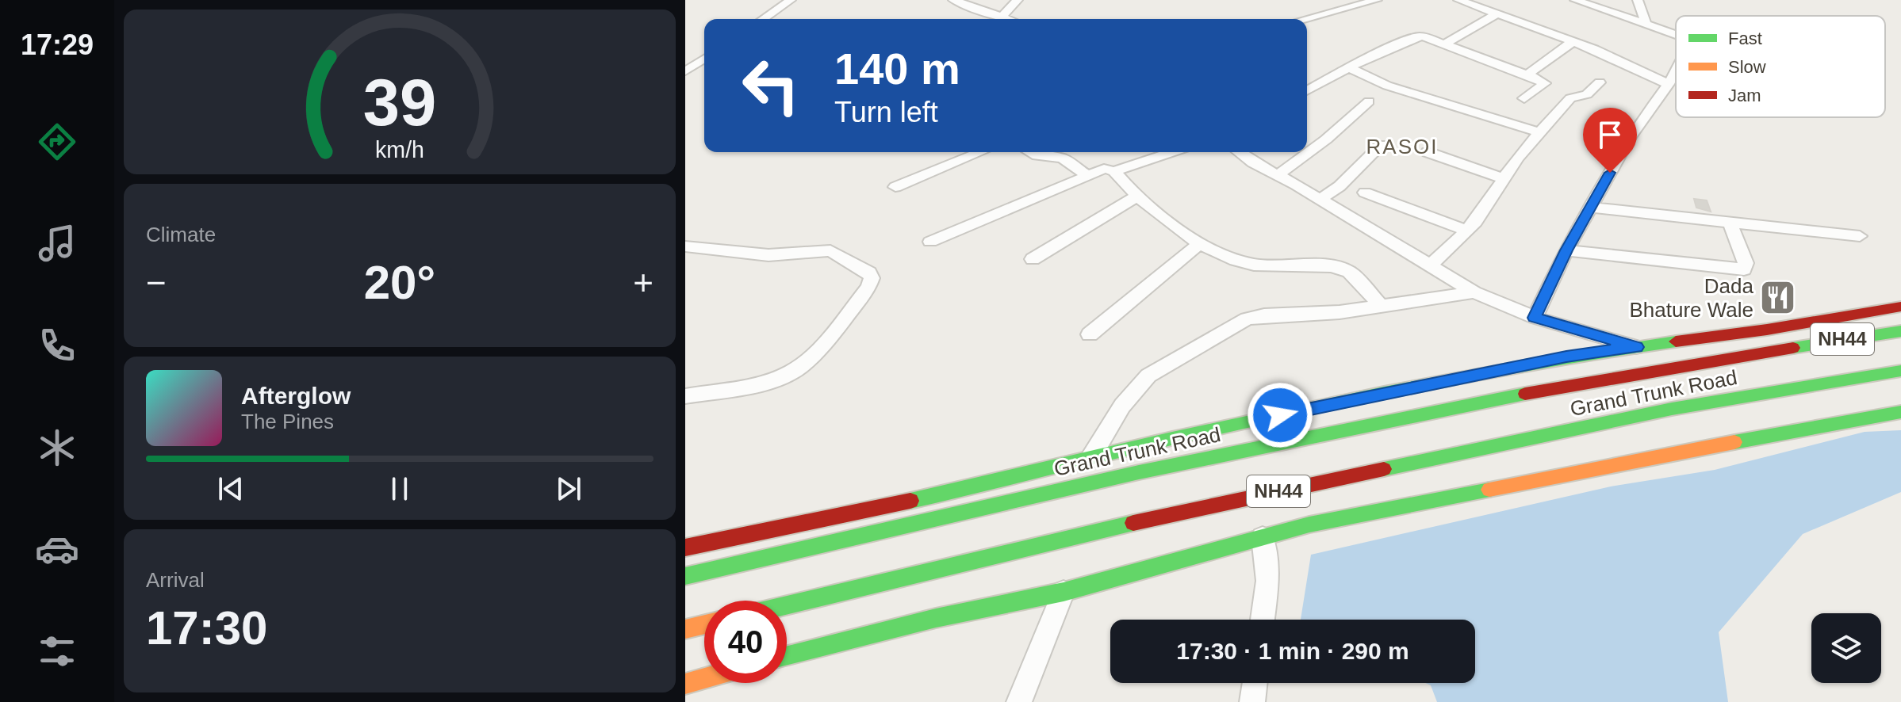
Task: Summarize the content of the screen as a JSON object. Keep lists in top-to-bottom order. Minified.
{"streets":{"main road":["NH44","Grand Trunk Road"]},"districts":["RASOI"],"places":{"restaurant":["Dada Bhature Wale"]},"legend":["Fast","Slow","Jam"],"page":{"tabs":"17:29","turn":["140 m","Turn left"],"tile":["Climate",["Arrival","17:30"]],"heat":["−","20°","+"],"song":["Afterglow","The Pines"],"limit":"40","trip":"17:30 · 1 min · 290 m","gauge":["39","km/h"]}}
